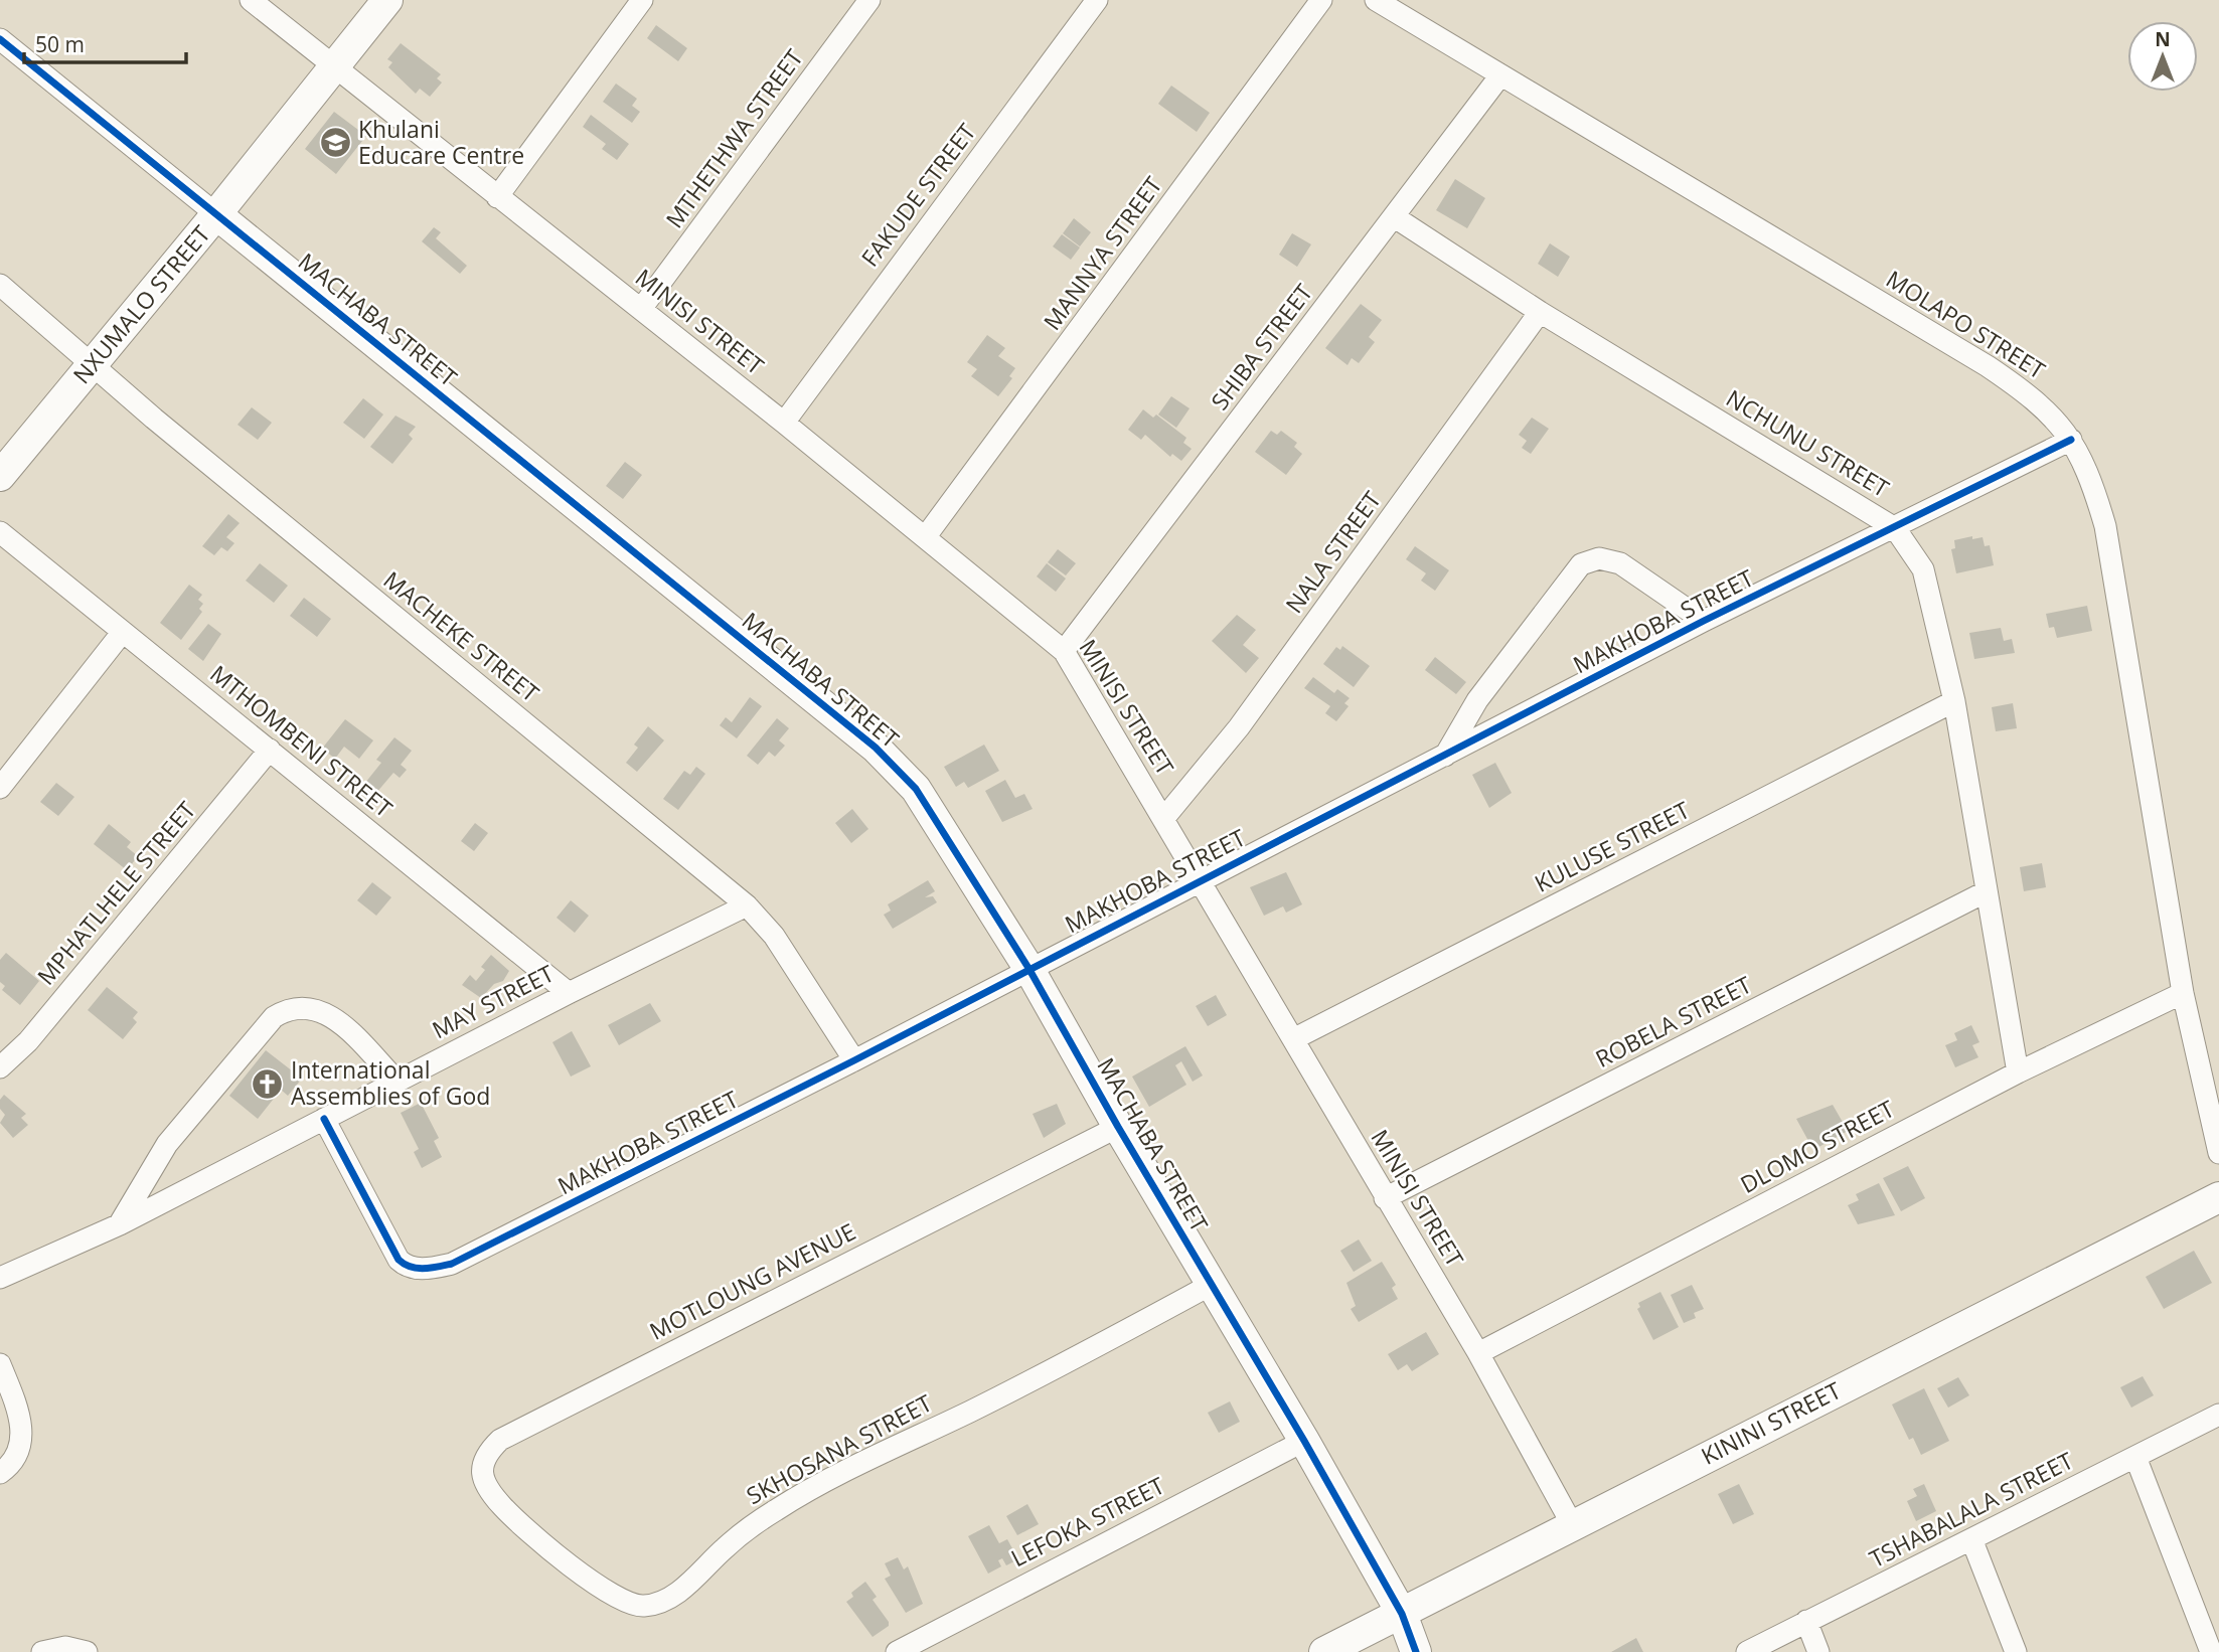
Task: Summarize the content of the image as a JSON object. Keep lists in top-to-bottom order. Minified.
{"streets":{"street":["MTHETHWA STREET","FAKUDE STREET","MANNYA STREET","NXUMALO STREET","MACHABA STREET","MINISI STREET","MOLAPO STREET","SHIBA STREET","NCHUNU STREET","NALA STREET","MAKHOBA STREET","MACHEKE STREET","MTHOMBENI STREET","KULUSE STREET","MPHATLHELE STREET","MAY STREET","ROBELA STREET","DLOMO STREET","MOTLOUNG AVENUE","KININI STREET","SKHOSANA STREET","TSHABALALA STREET","LEFOKA STREET"]},"crossings":[["MTHETHWA STREET","MINISI STREET"],["FAKUDE STREET","MINISI STREET"],["MANNYA STREET","MINISI STREET"],["NXUMALO STREET","MACHABA STREET"],["NXUMALO STREET","MINISI STREET"],["NXUMALO STREET","MACHEKE STREET"],["MACHABA STREET","MAKHOBA STREET"],["MACHABA STREET","MOTLOUNG AVENUE"],["MACHABA STREET","KININI STREET"],["MACHABA STREET","SKHOSANA STREET"],["MACHABA STREET","LEFOKA STREET"],["MINISI STREET","SHIBA STREET"],["MINISI STREET","NALA STREET"],["MINISI STREET","MAKHOBA STREET"],["MINISI STREET","KULUSE STREET"],["MINISI STREET","ROBELA STREET"],["MINISI STREET","DLOMO STREET"],["MINISI STREET","KININI STREET"],["MOLAPO STREET","SHIBA STREET"],["MOLAPO STREET","MAKHOBA STREET"],["MOLAPO STREET","DLOMO STREET"],["SHIBA STREET","NCHUNU STREET"],["NCHUNU STREET","NALA STREET"],["NCHUNU STREET","MAKHOBA STREET"],["NCHUNU STREET","KULUSE STREET"],["NCHUNU STREET","ROBELA STREET"],["NCHUNU STREET","DLOMO STREET"],["MAKHOBA STREET","MACHEKE STREET"],["MAKHOBA STREET","MAY STREET"],["MACHEKE STREET","MAY STREET"],["MTHOMBENI STREET","MPHATLHELE STREET"],["MTHOMBENI STREET","MAY STREET"],["MOTLOUNG AVENUE","SKHOSANA STREET"]],"places":{"school or university":["Khulani Educare Centre"],"church":["International Assemblies of God"]},"scale_bar":"50 m","north":"top"}
